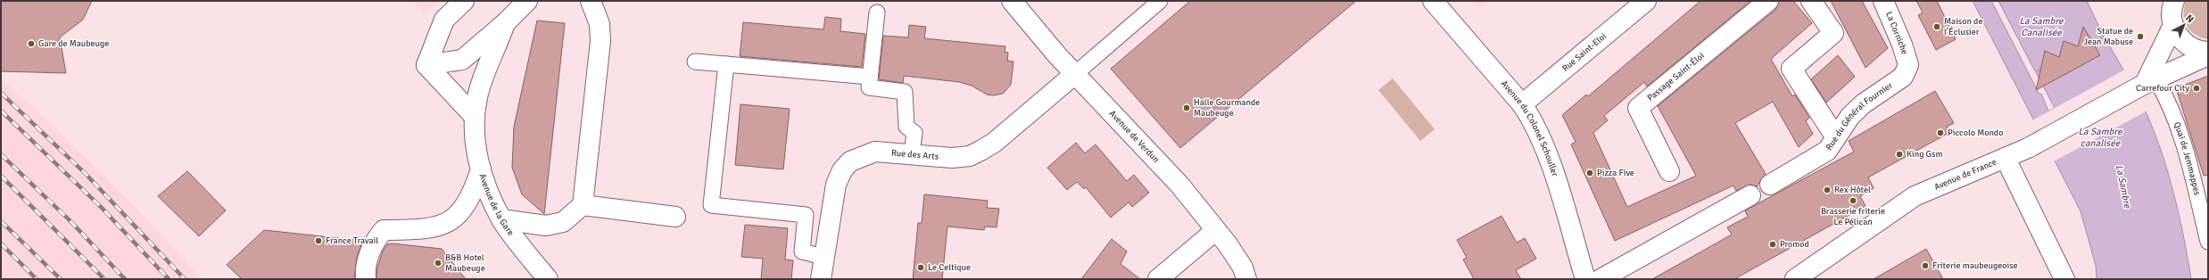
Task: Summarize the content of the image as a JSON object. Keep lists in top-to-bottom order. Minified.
{"streets":{"street":["La Corniche","Rue Saint-Eloi","Passage Saint-Éloi","Rue du Général Fournier","Avenue du Colonel Schouller","Avenue de Verdun","Rue des Arts","Quai de Jemmappes","Avenue de France","Avenue de la Gare"]},"crossings":[["La Corniche","Rue du Général Fournier"],["Rue Saint-Eloi","Avenue du Colonel Schouller"],["Avenue de Verdun","Rue des Arts"],["Quai de Jemmappes","Avenue de France"]],"water":["La Sambre Canalisée","La Sambre canalisée","La Sambre"],"places":["Maison de l’Éclusier","Statue de Jean Mabuse","Gare de Maubeuge","Carrefour City","Halle Gourmande Maubeuge","Piccolo Mondo","King Gsm","Pizza Five","Rex Hôtel","Brasserie friterie Le Pélican","France Travail","Promod","B&B Hotel Maubeuge","Friterie maubeugeoise","Le Celtique"],"north":"top right"}
